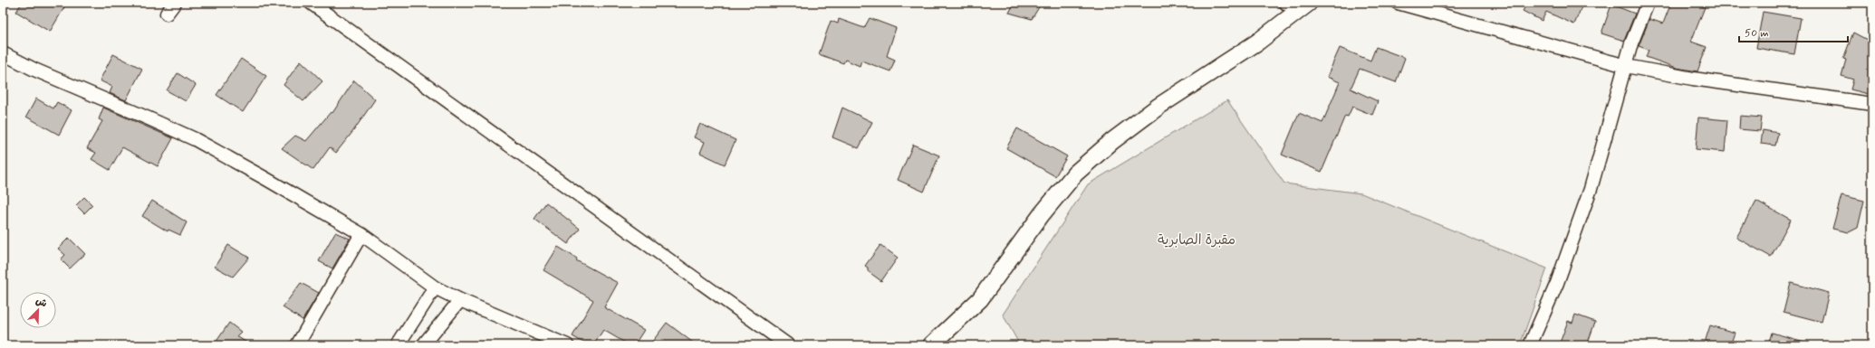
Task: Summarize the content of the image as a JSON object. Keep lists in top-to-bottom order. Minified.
{"parks":["مقبرة الصابرية"],"scale_bar":"50 m","north":"top right"}
